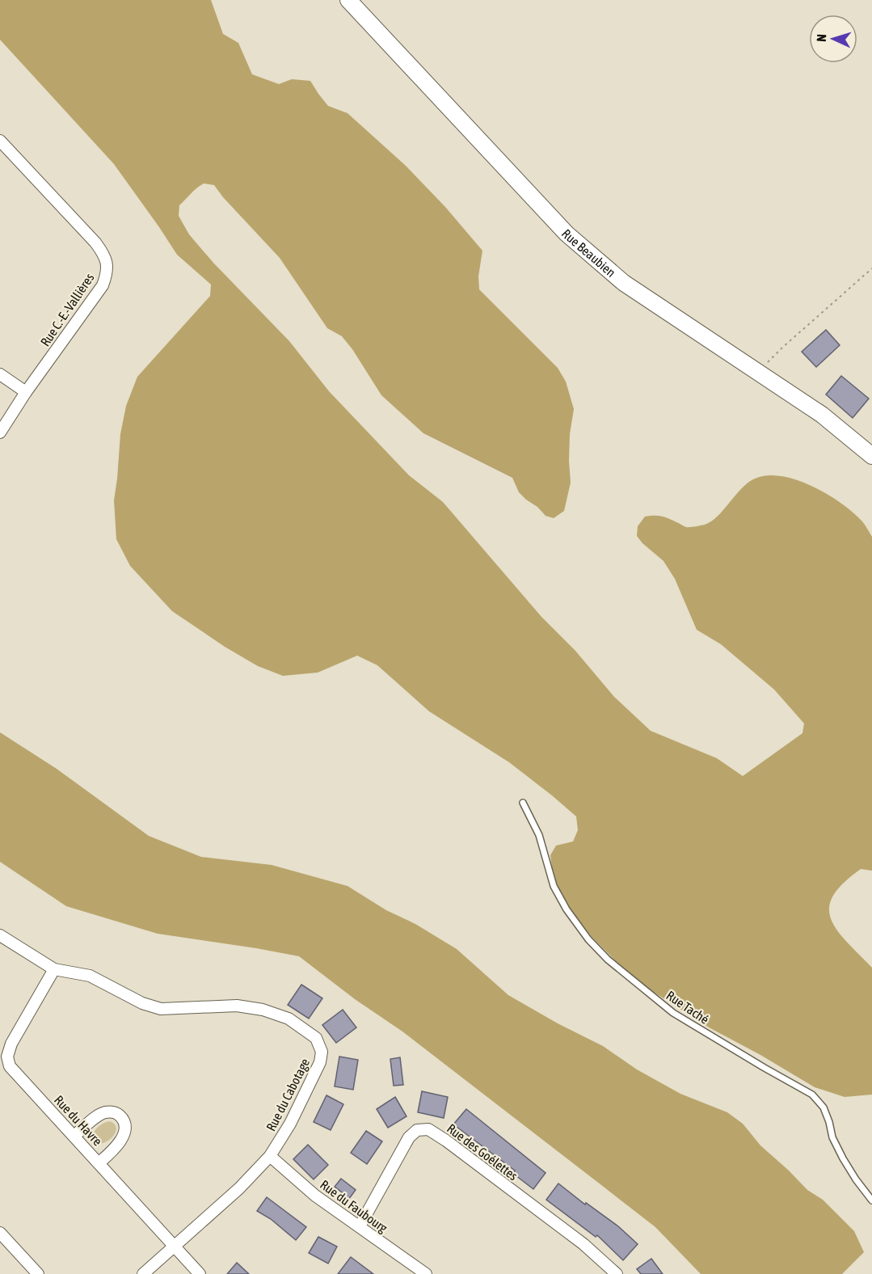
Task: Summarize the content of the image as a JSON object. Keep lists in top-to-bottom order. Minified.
{"streets":{"main road":["Rue Beaubien"],"street":["Rue C.-E.-Vallières","Rue du Cabotage","Rue du Havre","Rue des Goélettes","Rue du Faubourg"],"lane":["Rue Taché"]},"crossings":[["Rue du Cabotage","Rue du Havre"],["Rue du Cabotage","Rue du Faubourg"],["Rue des Goélettes","Rue du Faubourg"]],"north":"left"}
